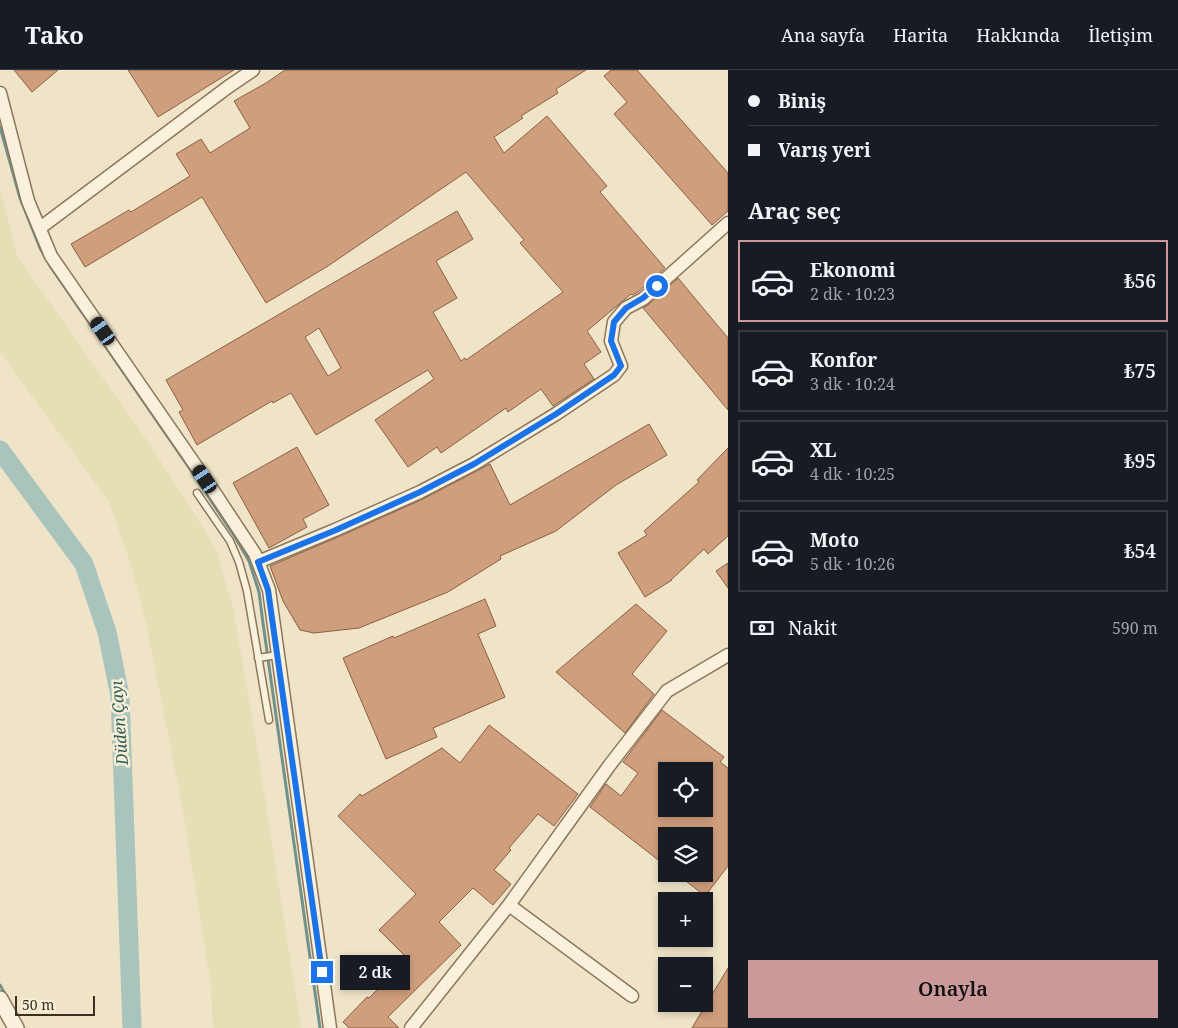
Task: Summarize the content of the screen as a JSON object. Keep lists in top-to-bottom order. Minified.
{"water":["Düden Çayı"],"scale_bar":"50 m","page":{"header":"Tako","nav":["Ana sayfa","Harita","Hakkında","İletişim"],"banner":["Biniş","Varış yeri"],"heading":"Araç seç","list":[{"name":"Ekonomi","note":"2 dk · 10:23","value":"₺56"},{"name":"Konfor","note":"3 dk · 10:24","value":"₺75"},{"name":"XL","note":"4 dk · 10:25","value":"₺95"},{"name":"Moto","note":"5 dk · 10:26","value":"₺54"}],"pay":["Nakit","590 m"],"map_buttons":["+","−"],"buttons":"Onayla","bubble":"2 dk","scale":"50 m"}}
